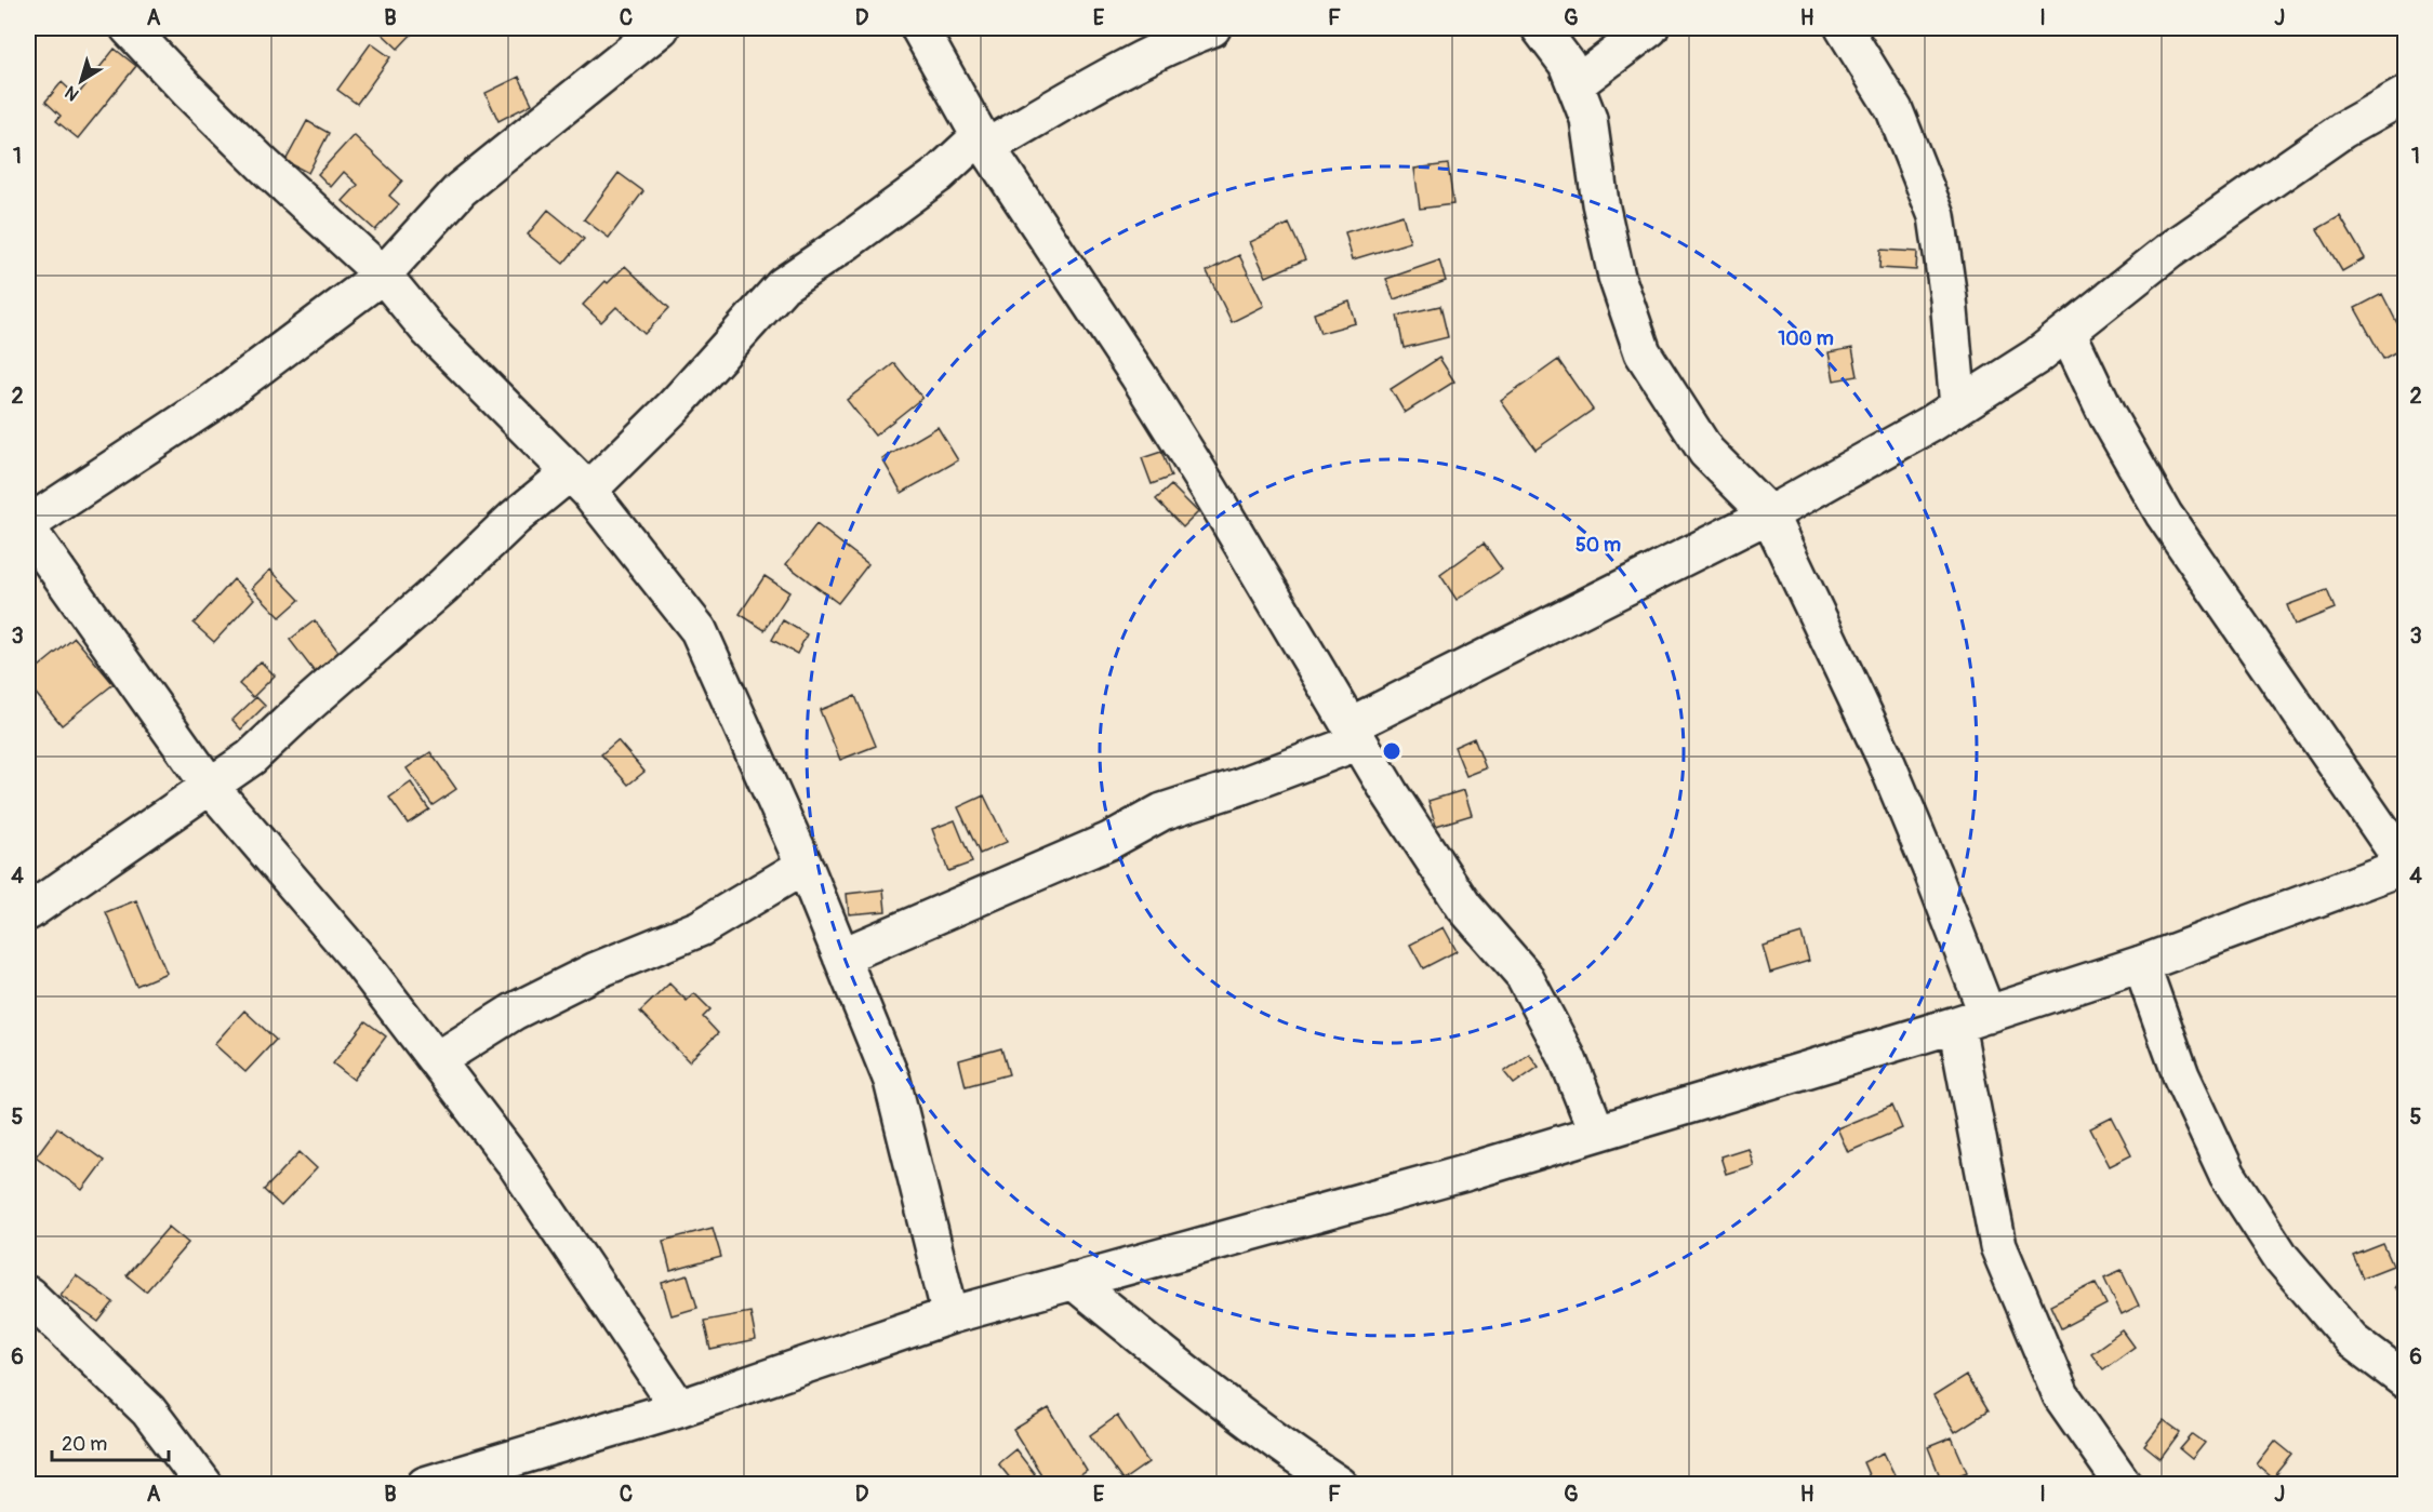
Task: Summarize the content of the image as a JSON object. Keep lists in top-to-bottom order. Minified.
{"scale_bar":"20 m","north":"bottom left","grid":{"columns":["A","B","C","D","E","F","G","H","I","J"],"rows":["1","2","3","4","5","6"]},"rings":["100 m","50 m"]}
